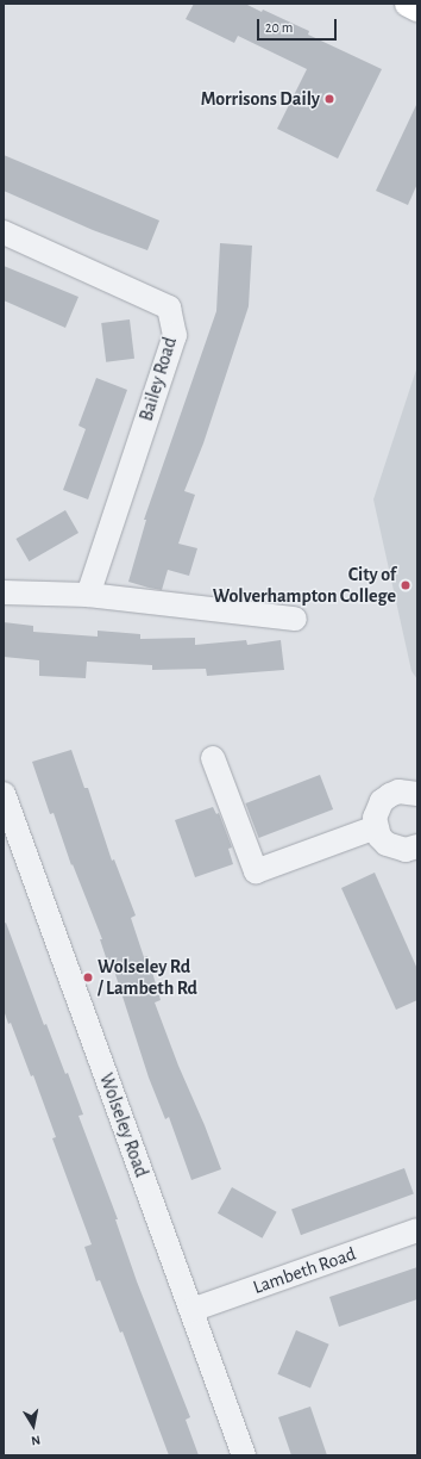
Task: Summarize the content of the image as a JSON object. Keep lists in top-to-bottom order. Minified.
{"streets":{"street":["Bailey Road","Wolseley Road","Lambeth Road"]},"crossings":[["Wolseley Road","Lambeth Road"]],"places":["Morrisons Daily","City of Wolverhampton College","Wolseley Rd / Lambeth Rd"],"scale_bar":"20 m","north":"bottom"}
